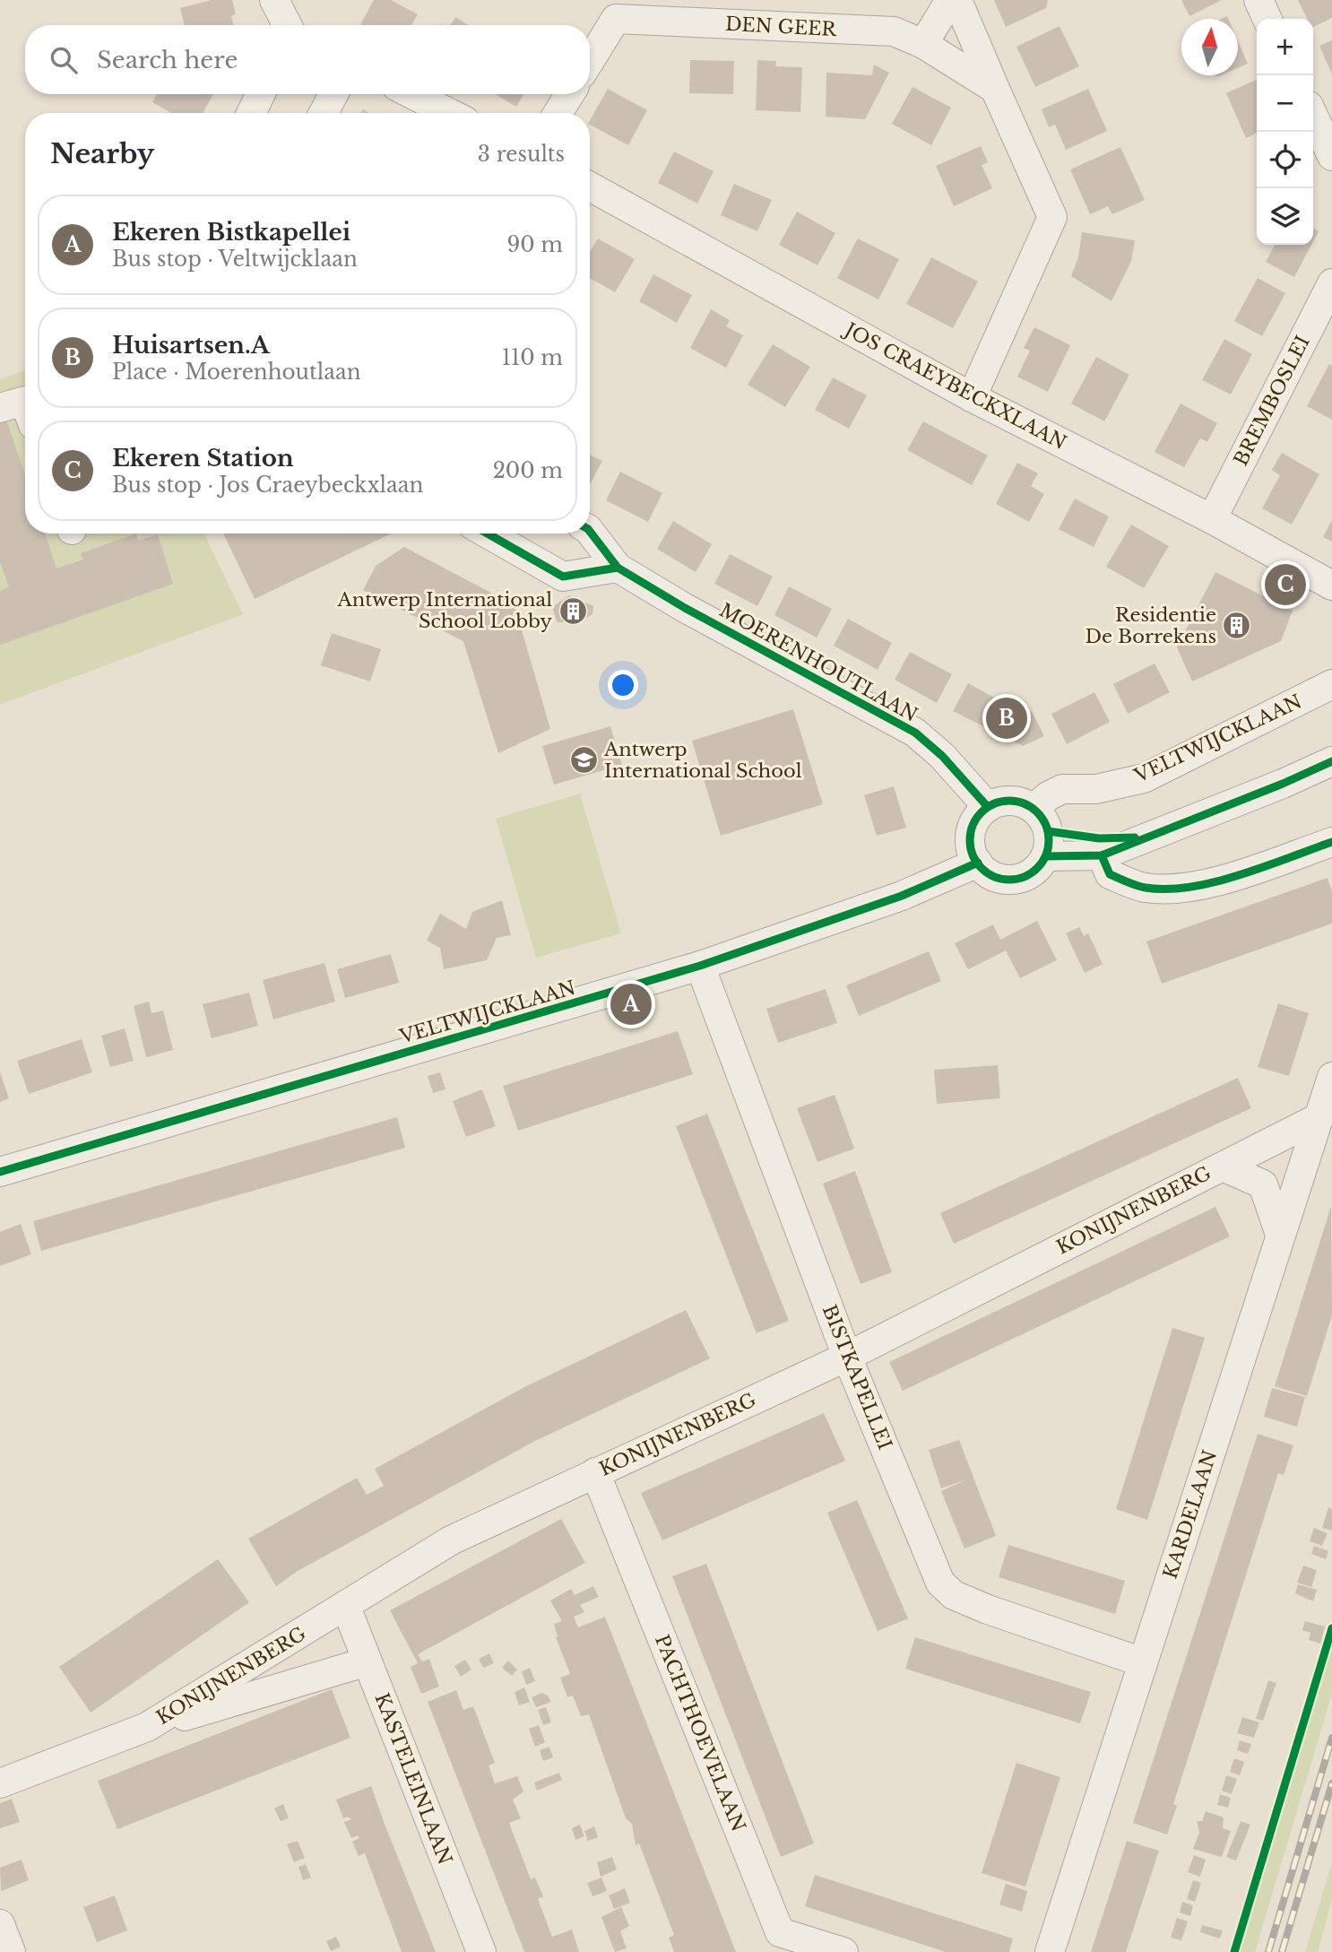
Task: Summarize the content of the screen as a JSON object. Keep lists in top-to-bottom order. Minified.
{"streets":{"street":["DEN GEER","JOS CRAEYBECKXLAAN","BREMBOSLEI","MOERENHOUTLAAN","VELTWIJCKLAAN","KONIJNENBERG","BISTKAPELLEI","KARDELAAN","PACHTHOEVELAAN","KASTELEINLAAN"]},"crossings":[["JOS CRAEYBECKXLAAN","BREMBOSLEI"],["MOERENHOUTLAAN","VELTWIJCKLAAN"],["VELTWIJCKLAAN","BISTKAPELLEI"],["KONIJNENBERG","BISTKAPELLEI"],["KONIJNENBERG","KARDELAAN"],["KONIJNENBERG","PACHTHOEVELAAN"],["KONIJNENBERG","KASTELEINLAAN"],["BISTKAPELLEI","KARDELAAN"]],"places":{"building":["Antwerp International School Lobby","Residentie De Borrekens"],"school or university":["Antwerp International School"]},"north":"top","page":{"map_buttons":["+","−"],"search":"Search here","heading":["Nearby","3 results"],"list":[{"mark":"A","name":"Ekeren Bistkapellei","note":"Bus stop · Veltwijcklaan","value":"90 m"},{"mark":"B","name":"Huisartsen.A","note":"Place · Moerenhoutlaan","value":"110 m"},{"mark":"C","name":"Ekeren Station","note":"Bus stop · Jos Craeybeckxlaan","value":"200 m"}],"pins":["C","B","A"]}}
